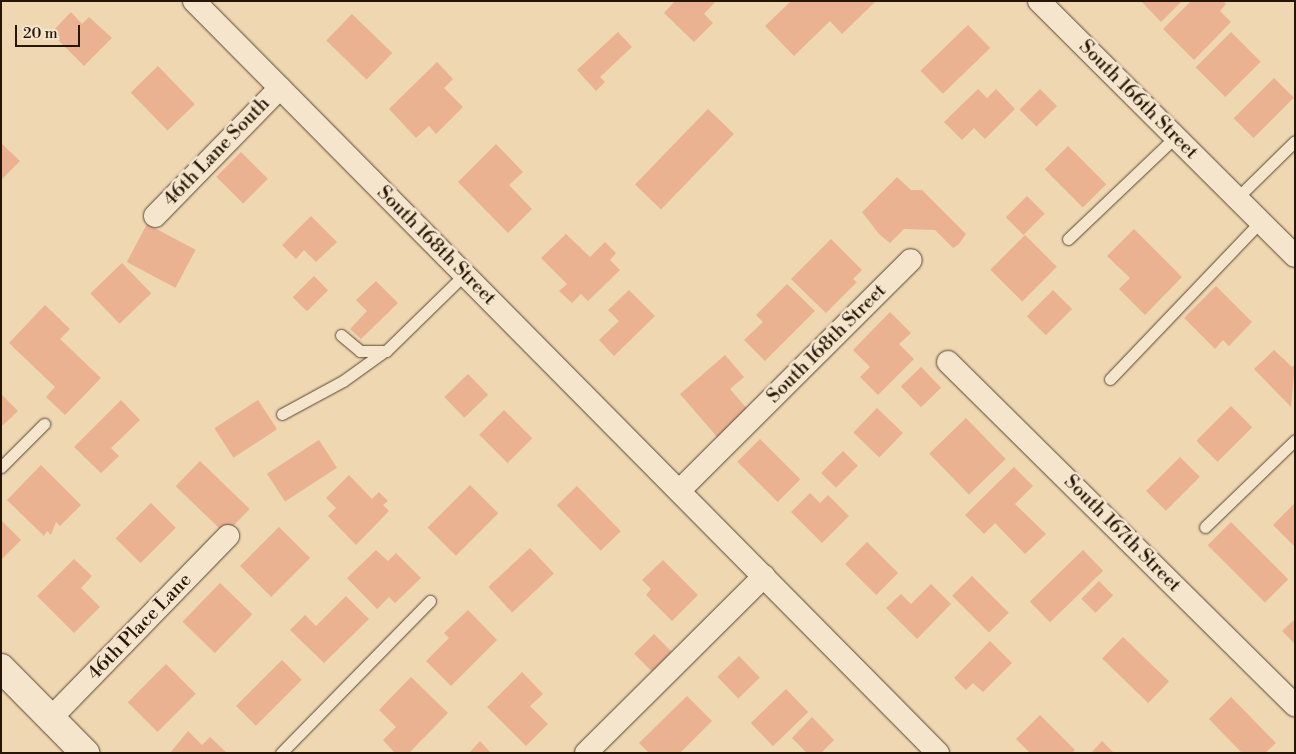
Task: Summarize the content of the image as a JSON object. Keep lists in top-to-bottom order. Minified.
{"streets":{"street":["South 166th Street","46th Lane South","South 168th Street","South 167th Street","46th Place Lane"]},"crossings":[["46th Lane South","South 168th Street"]],"scale_bar":"20 m"}
